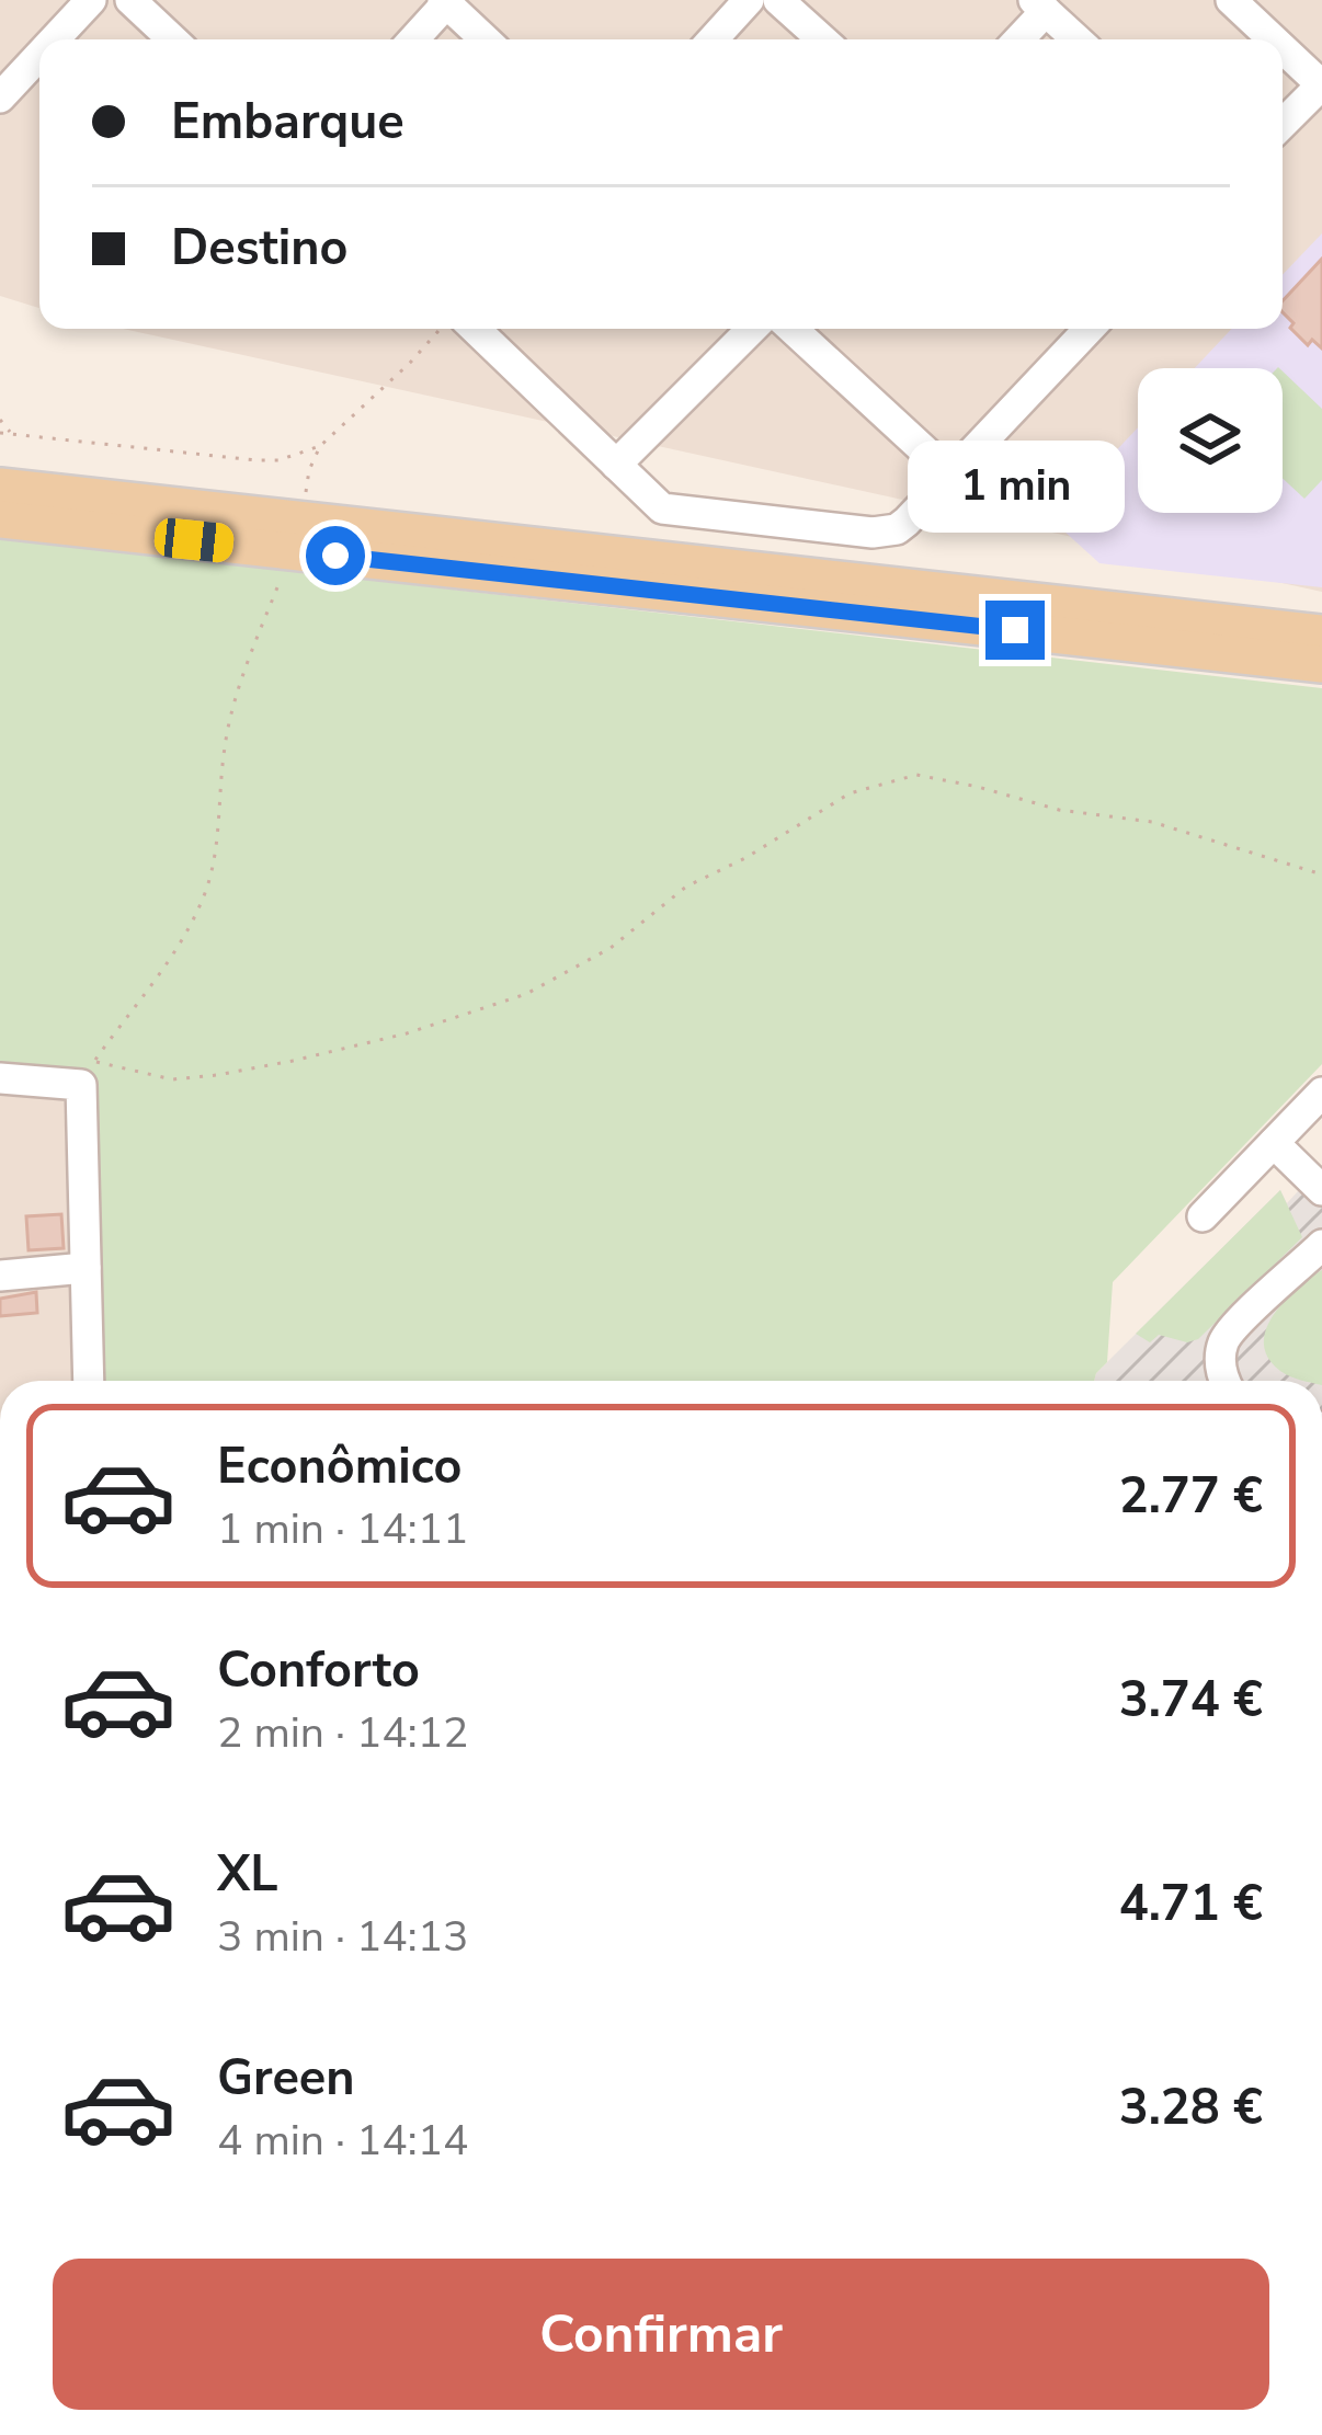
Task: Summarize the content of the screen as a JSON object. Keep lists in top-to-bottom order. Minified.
{"page":{"banner":["Embarque","Destino"],"bubble":"1 min","list":[{"name":"Econômico","note":"1 min · 14:11","value":"2.77 €"},{"name":"Conforto","note":"2 min · 14:12","value":"3.74 €"},{"name":"XL","note":"3 min · 14:13","value":"4.71 €"},{"name":"Green","note":"4 min · 14:14","value":"3.28 €"}],"buttons":"Confirmar"}}
